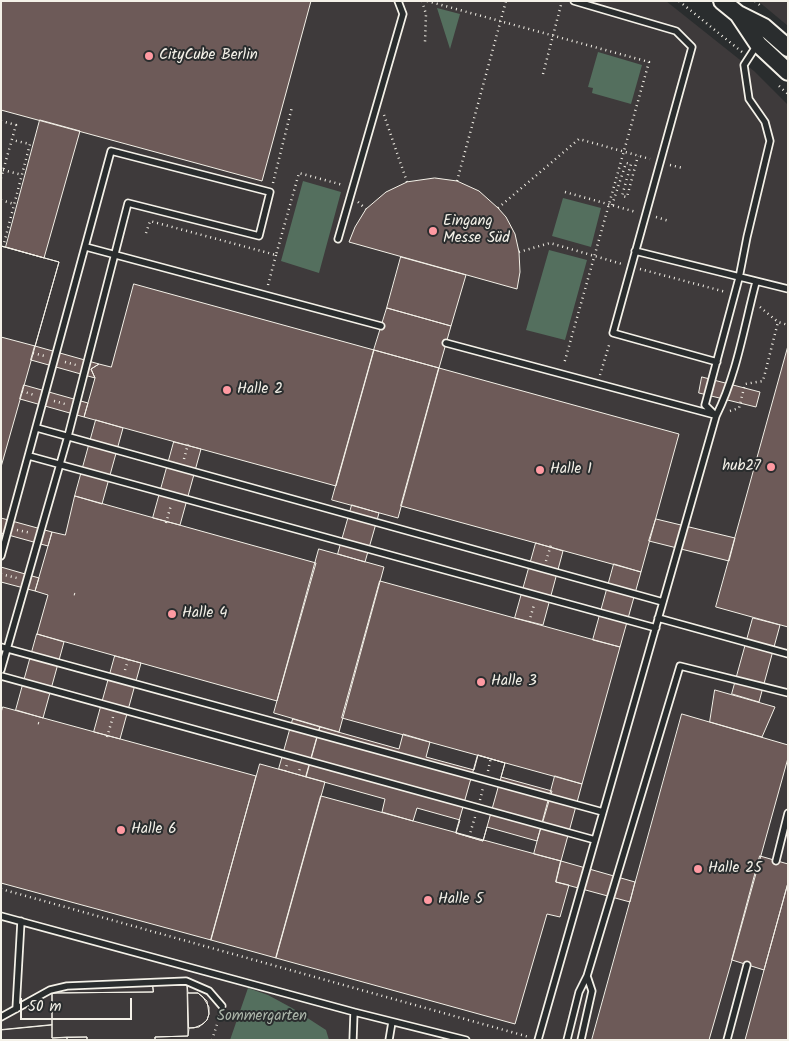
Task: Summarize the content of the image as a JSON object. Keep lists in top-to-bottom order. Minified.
{"parks":["Sommergarten"],"places":["CityCube Berlin","Eingang Messe Süd","Halle 2","hub27","Halle 1","Halle 4","Halle 3","Halle 6","Halle 25","Halle 5"],"scale_bar":"50 m"}
